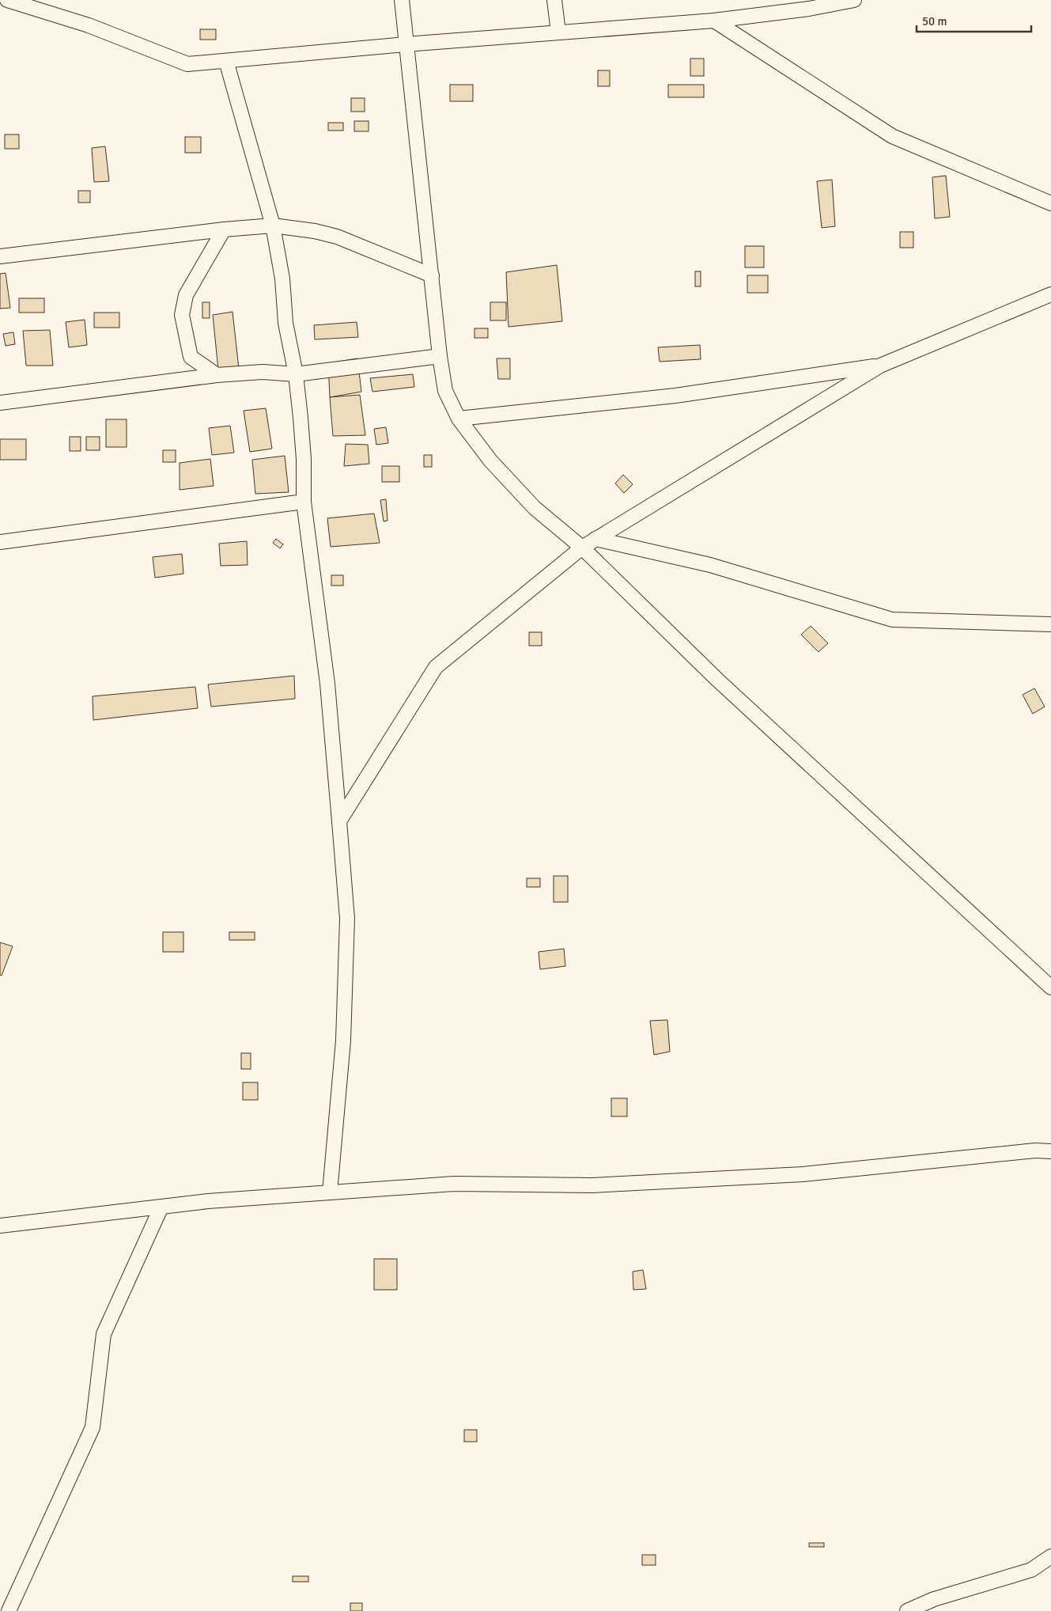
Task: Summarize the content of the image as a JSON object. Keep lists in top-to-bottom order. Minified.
{"scale_bar":"50 m"}
